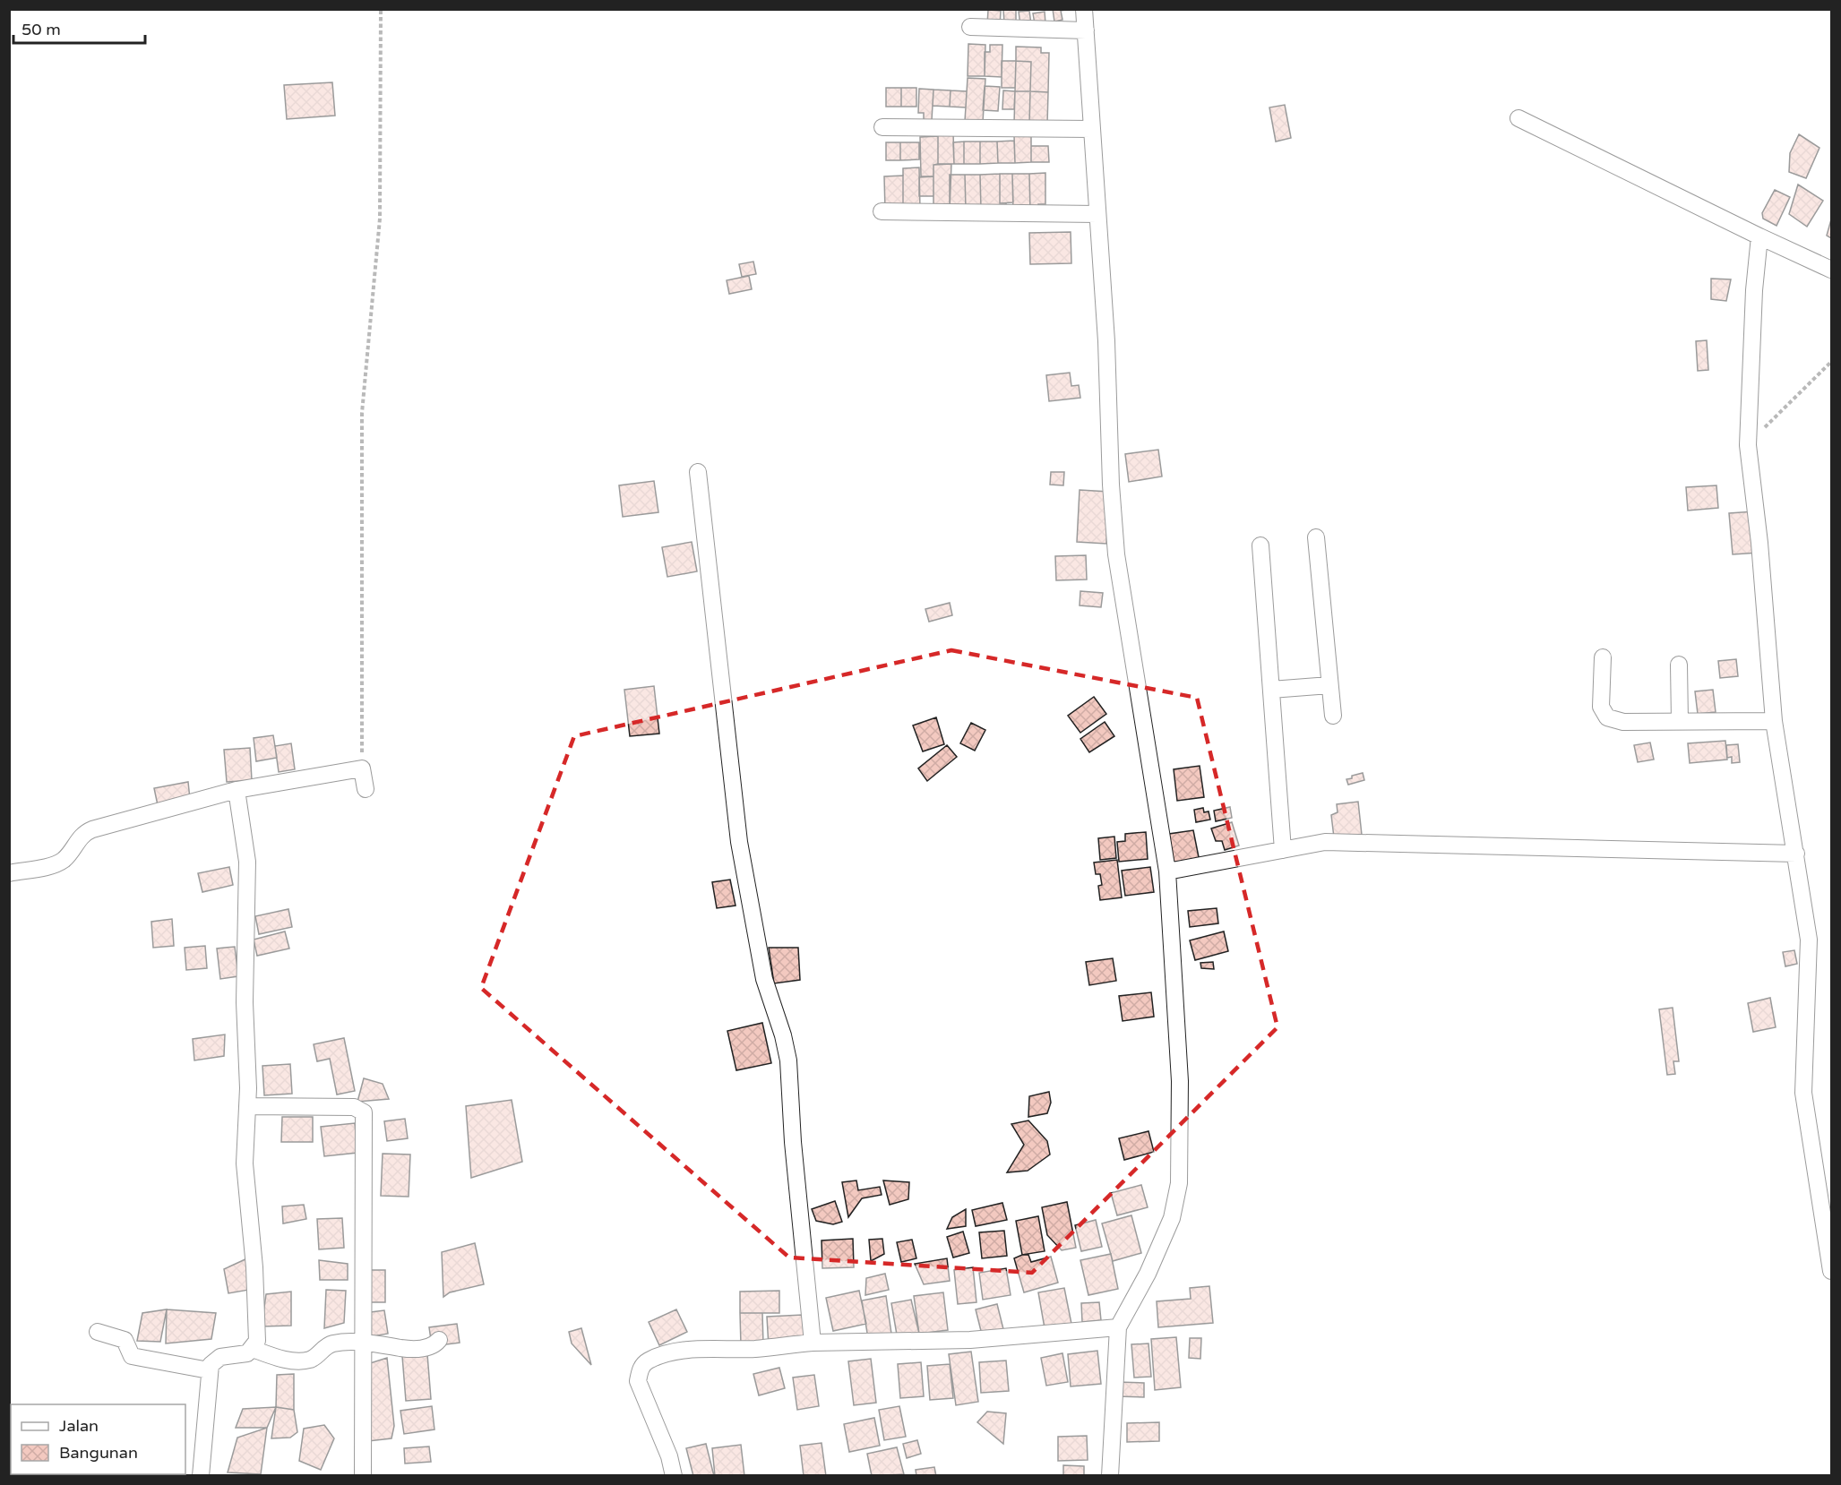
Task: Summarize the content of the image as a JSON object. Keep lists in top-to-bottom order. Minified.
{"legend":["Jalan","Bangunan"],"scale_bar":"50 m"}
